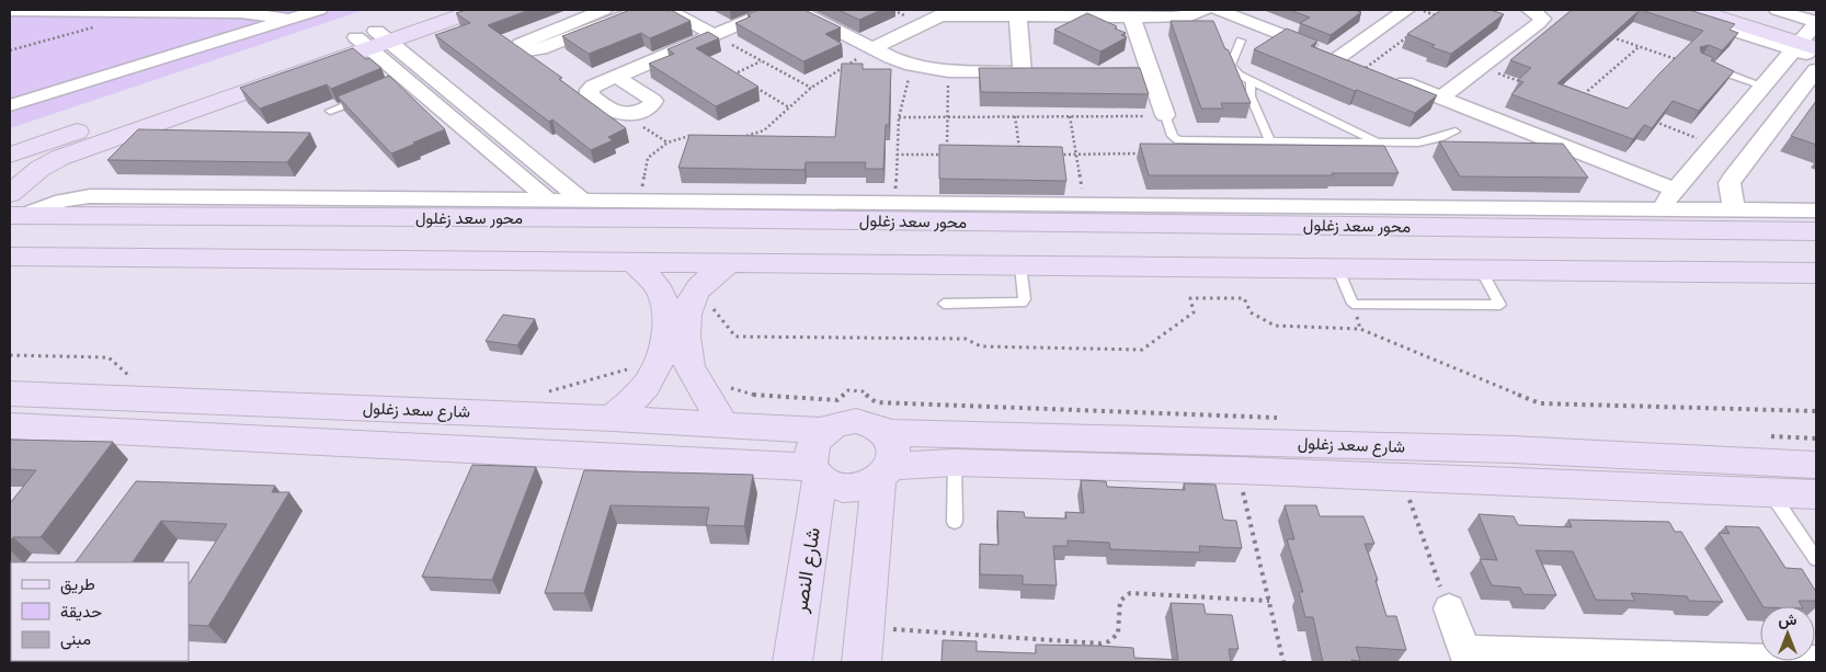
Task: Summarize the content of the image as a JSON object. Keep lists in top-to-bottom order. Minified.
{"streets":{"street":["محور سعد زغلول","شارع سعد زغلول","شارع النصر"]},"crossings":[["شارع سعد زغلول","شارع النصر"]],"legend":["طريق","حديقة","مبنى"],"north":"top"}
